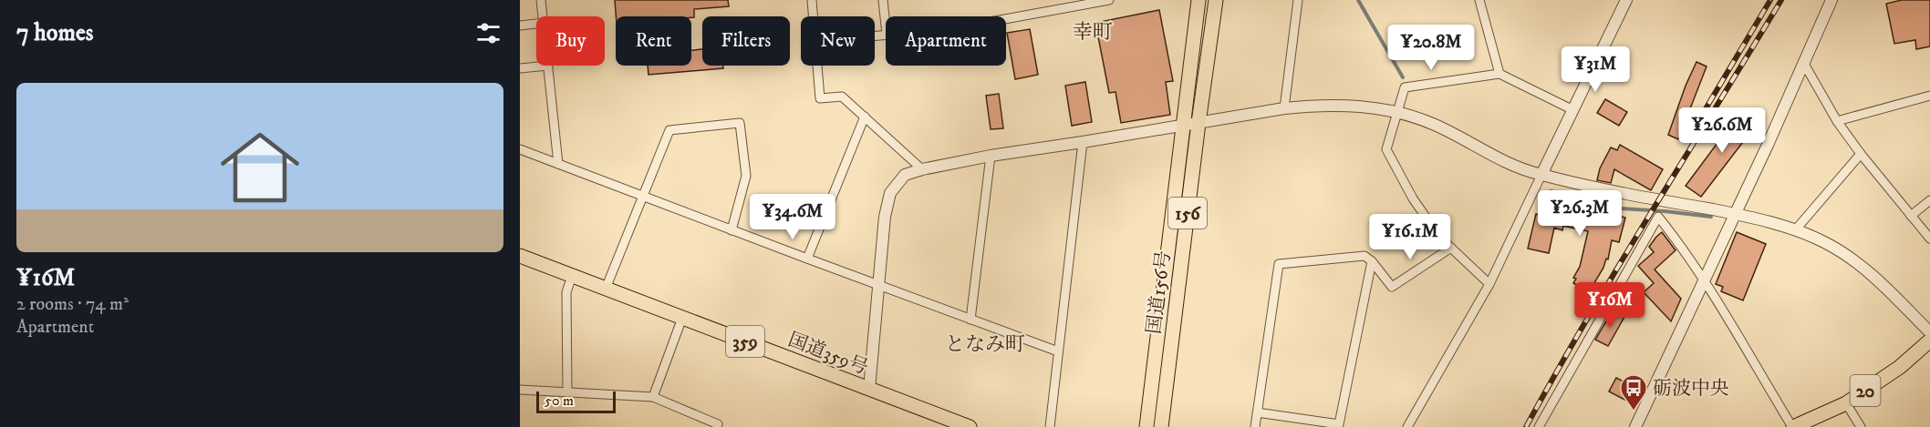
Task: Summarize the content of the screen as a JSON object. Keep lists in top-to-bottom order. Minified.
{"streets":{"main road":["156","国道156号","359","国道359号","20"]},"districts":["幸町","となみ町"],"places":{"bus stop":["砺波中央"]},"scale_bar":"50 m","page":{"heading":"7 homes","chip":["Buy","Rent","Filters","New","Apartment"],"price":["¥20.8M","¥31M","¥26.6M","¥26.3M","¥34.6M","¥16.1M","¥16M"],"list":[{"name":"¥16M","note":"2 rooms · 74 m² · Apartment"}],"scale":"50 m"}}
